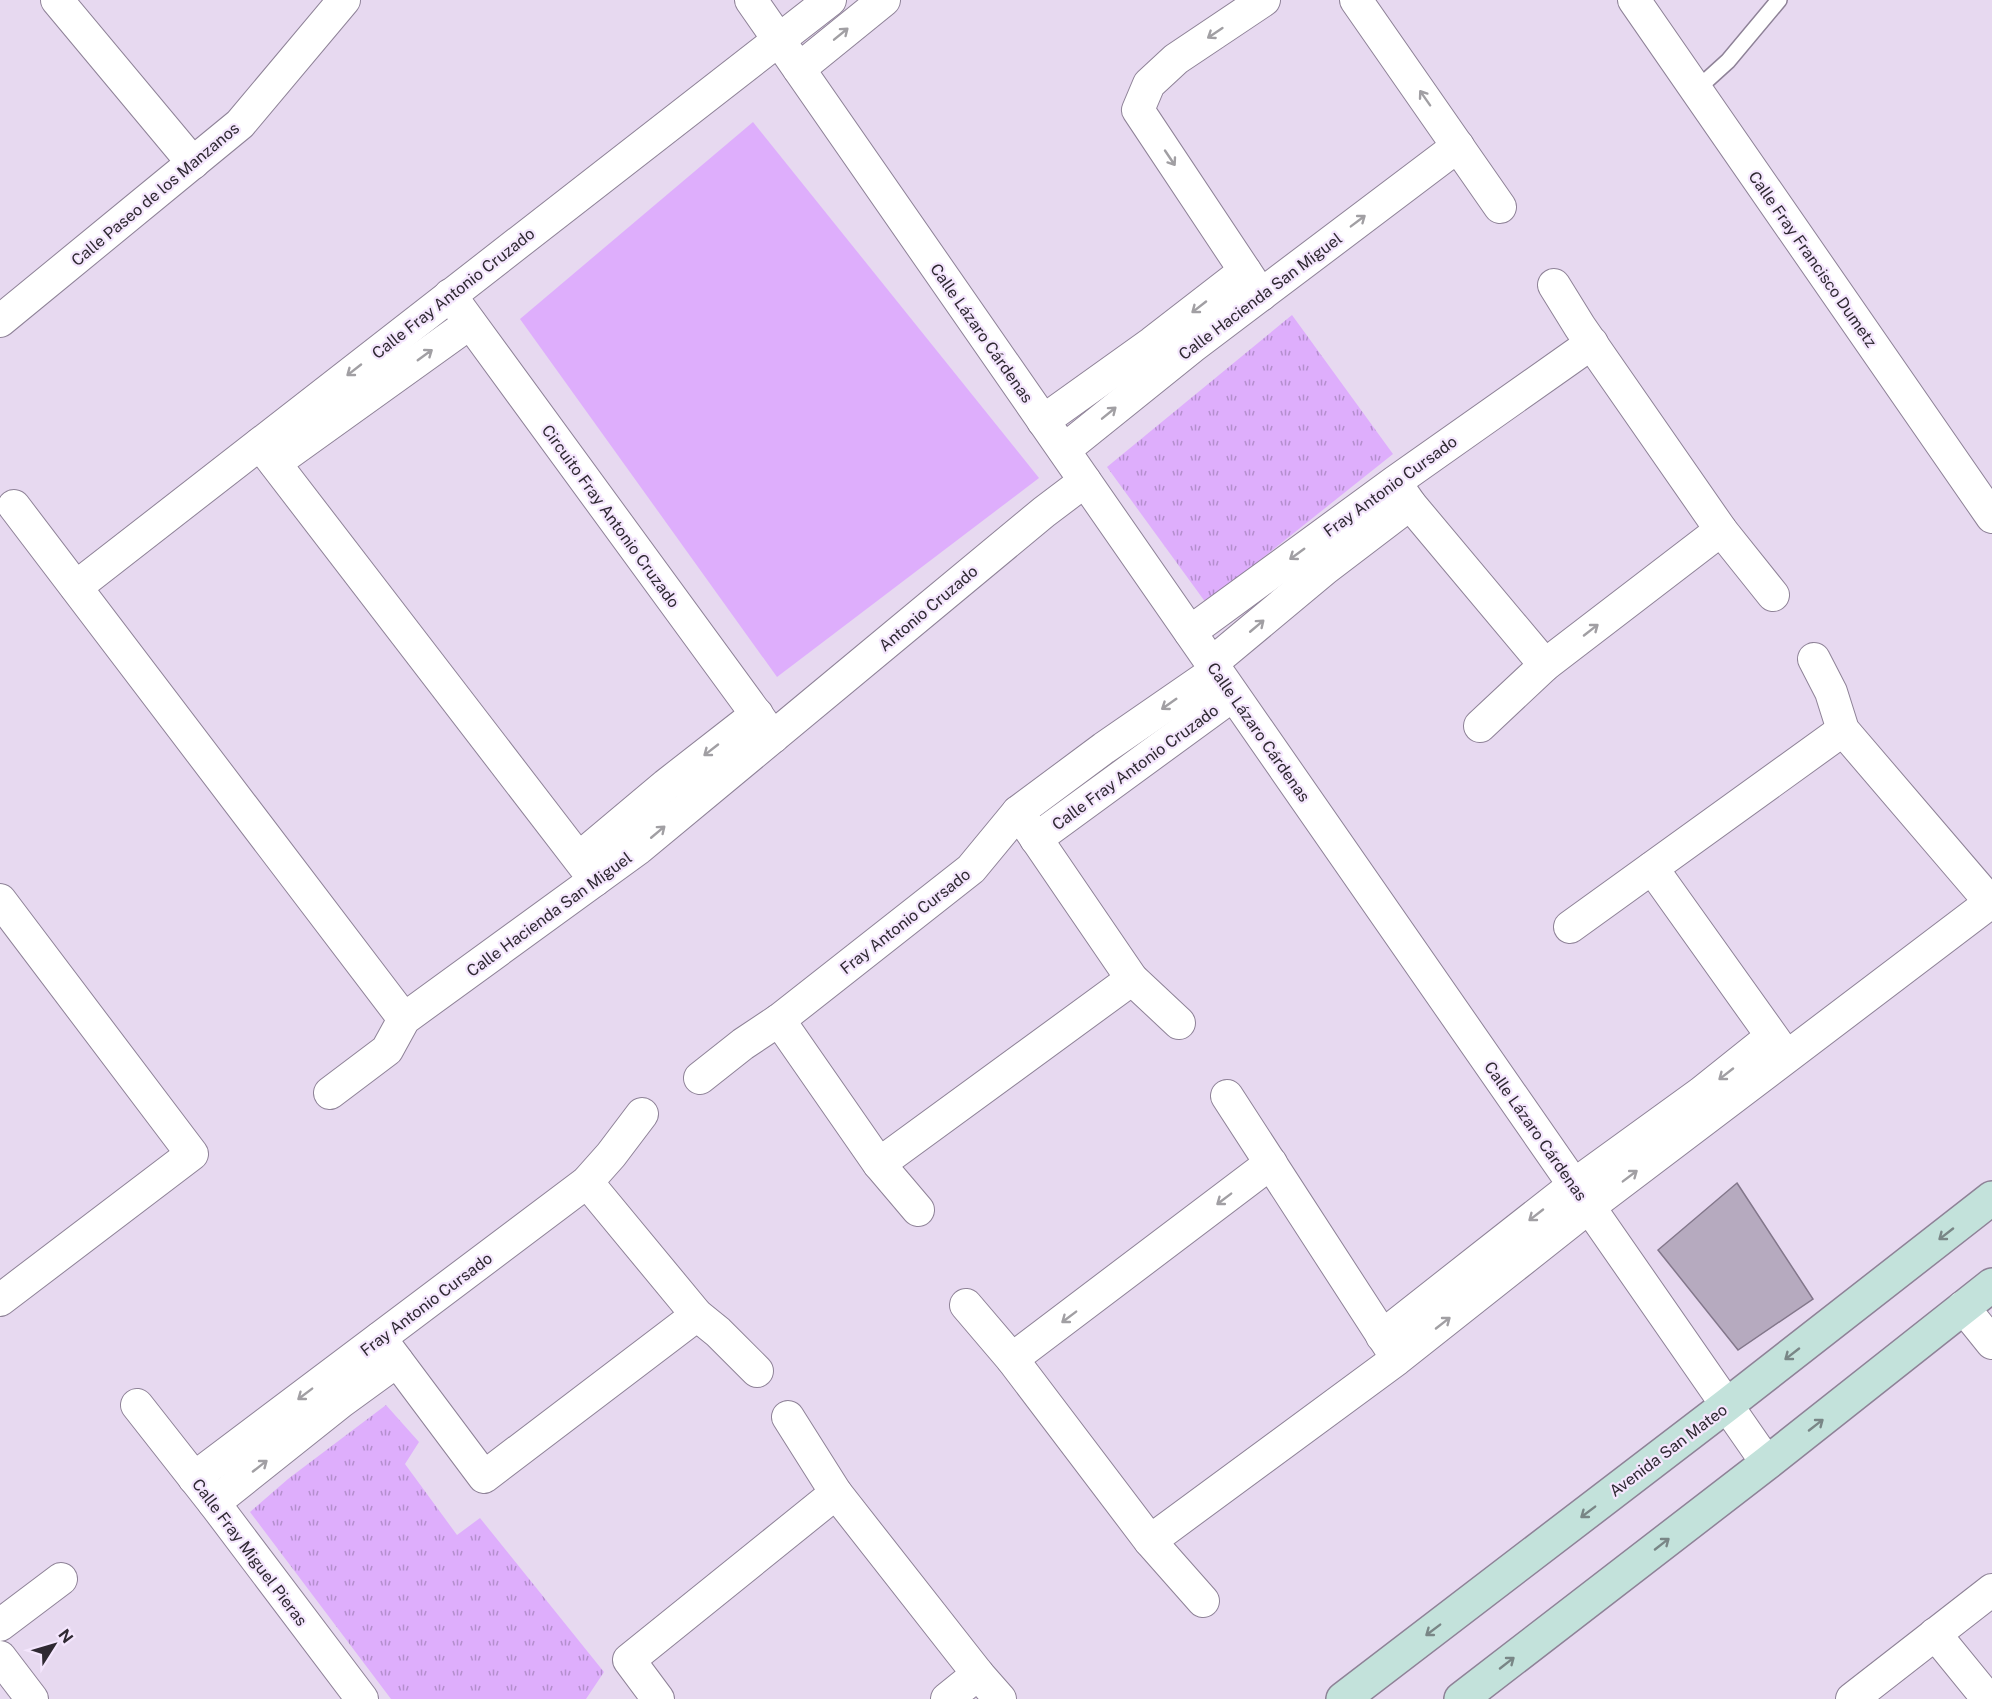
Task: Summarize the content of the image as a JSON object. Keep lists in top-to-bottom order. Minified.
{"streets":{"street":["Calle Paseo de los Manzanos","Calle Fray Francisco Dumetz","Calle Fray Antonio Cruzado","Calle Hacienda San Miguel","Calle Lázaro Cárdenas","Fray Antonio Cursado","Circuito Fray Antonio Cruzado","Antonio Cruzado","Avenida San Mateo","Calle Fray Miguel Pieras"]},"crossings":[["Calle Fray Antonio Cruzado","Calle Lázaro Cárdenas"],["Calle Fray Antonio Cruzado","Fray Antonio Cursado"],["Calle Fray Antonio Cruzado","Circuito Fray Antonio Cruzado"],["Calle Hacienda San Miguel","Calle Lázaro Cárdenas"],["Calle Hacienda San Miguel","Circuito Fray Antonio Cruzado"],["Calle Hacienda San Miguel","Antonio Cruzado"],["Calle Lázaro Cárdenas","Fray Antonio Cursado"],["Calle Lázaro Cárdenas","Antonio Cruzado"],["Calle Lázaro Cárdenas","Avenida San Mateo"],["Fray Antonio Cursado","Calle Fray Miguel Pieras"],["Circuito Fray Antonio Cruzado","Antonio Cruzado"]],"north":"top right"}
